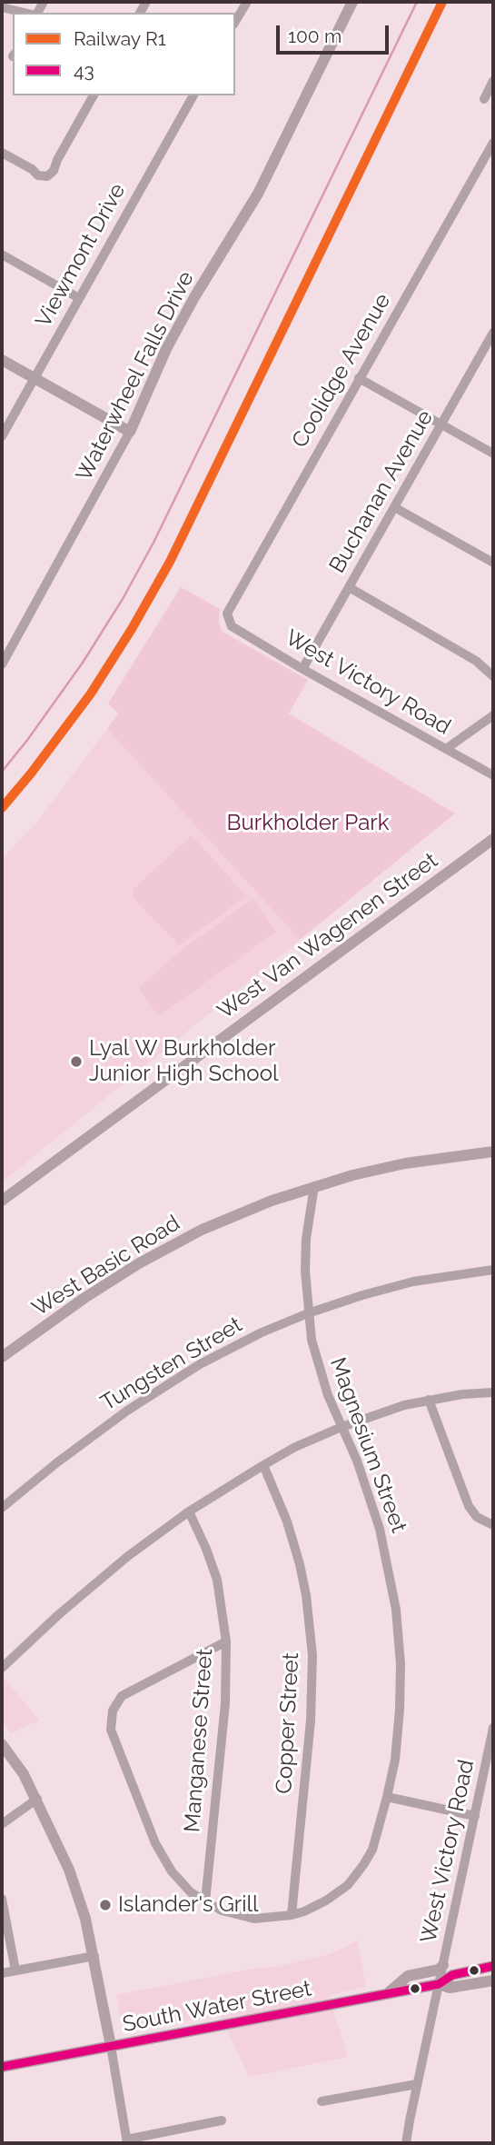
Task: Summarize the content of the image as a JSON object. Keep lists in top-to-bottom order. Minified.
{"streets":{"street":["Viewmont Drive","Coolidge Avenue","Waterwheel Falls Drive","Buchanan Avenue","West Victory Road","West Van Wagenen Street","West Basic Road","Tungsten Street","Magnesium Street","Copper Street","Manganese Street","South Water Street"]},"crossings":[["Coolidge Avenue","West Victory Road"],["Buchanan Avenue","West Victory Road"],["West Victory Road","South Water Street"],["West Basic Road","Magnesium Street"],["Tungsten Street","Magnesium Street"],["Magnesium Street","Copper Street"],["Magnesium Street","Manganese Street"]],"parks":["Burkholder Park"],"places":["Lyal W Burkholder Junior High School","Islander's Grill"],"lines":["rail line R1","transit line 43"],"legend":["Railway R1","43"],"scale_bar":"100 m"}
